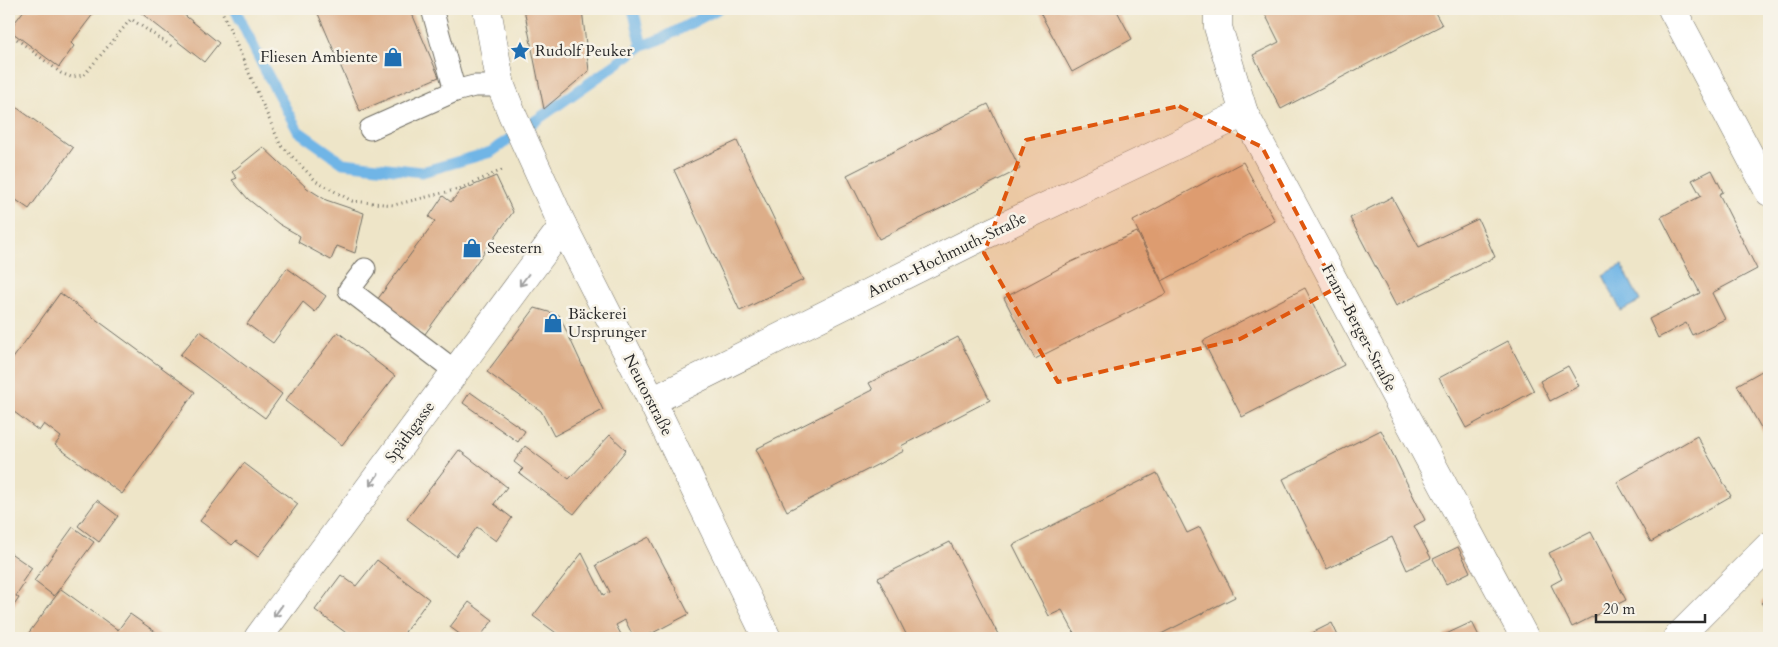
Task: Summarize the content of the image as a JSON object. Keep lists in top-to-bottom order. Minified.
{"streets":{"street":["Anton-Hochmuth-Straße","Franz-Berger-Straße","Neutorstraße","Späthgasse"]},"crossings":[["Anton-Hochmuth-Straße","Franz-Berger-Straße"],["Anton-Hochmuth-Straße","Neutorstraße"],["Neutorstraße","Späthgasse"]],"one_way":["Späthgasse"],"places":{"place":["Rudolf Peuker"],"shop":["Fliesen Ambiente","Seestern","Bäckerei Ursprunger"]},"scale_bar":"20 m"}
